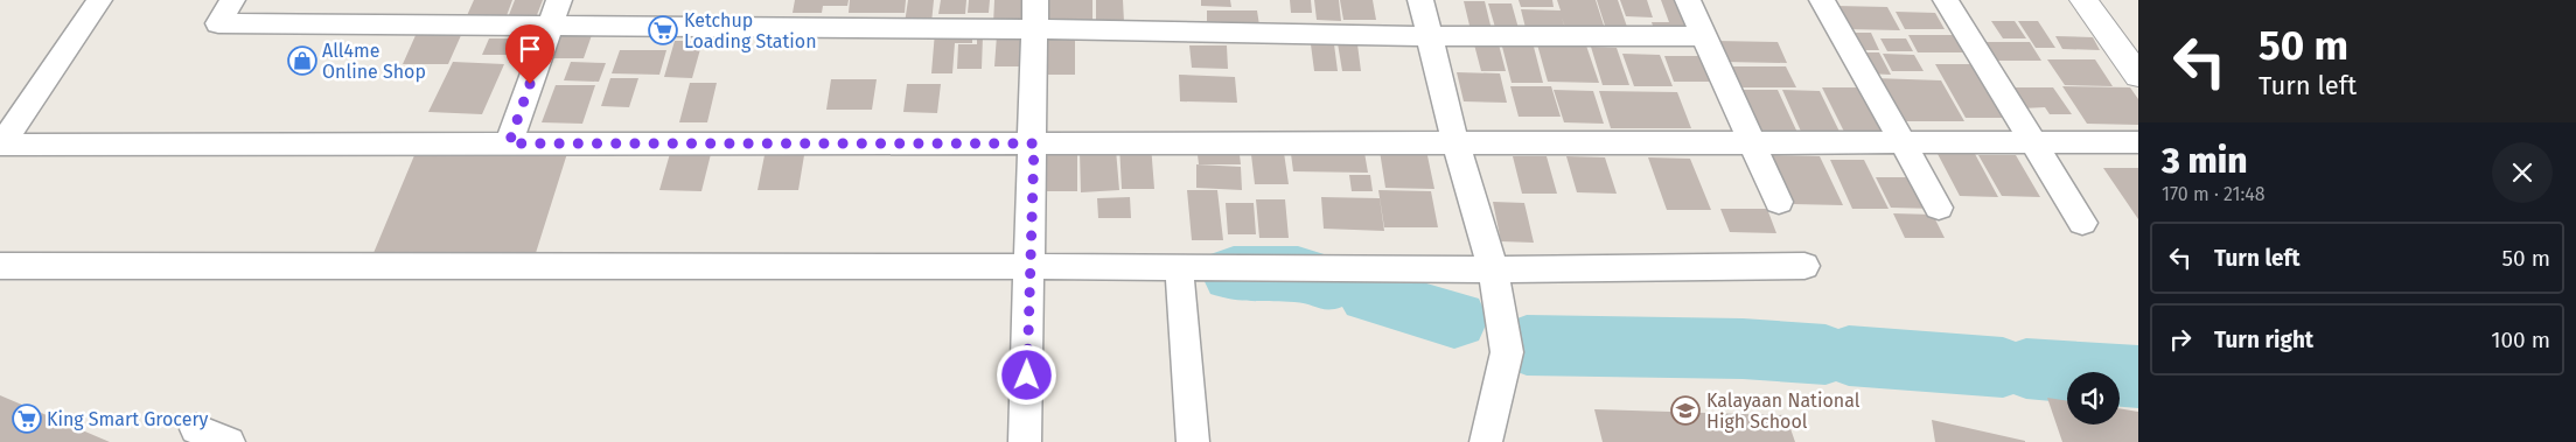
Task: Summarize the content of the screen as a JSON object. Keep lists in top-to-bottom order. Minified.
{"places":{"supermarket":["Ketchup Loading Station","King Smart Grocery"],"shop":["All4me Online Shop"],"school or university":["Kalayaan National High School"]},"page":{"turn":["50 m","Turn left"],"heading":["3 min","170 m · 21:48"],"list":[{"name":"Turn left","value":"50 m"},{"name":"Turn right","value":"100 m"}]}}
